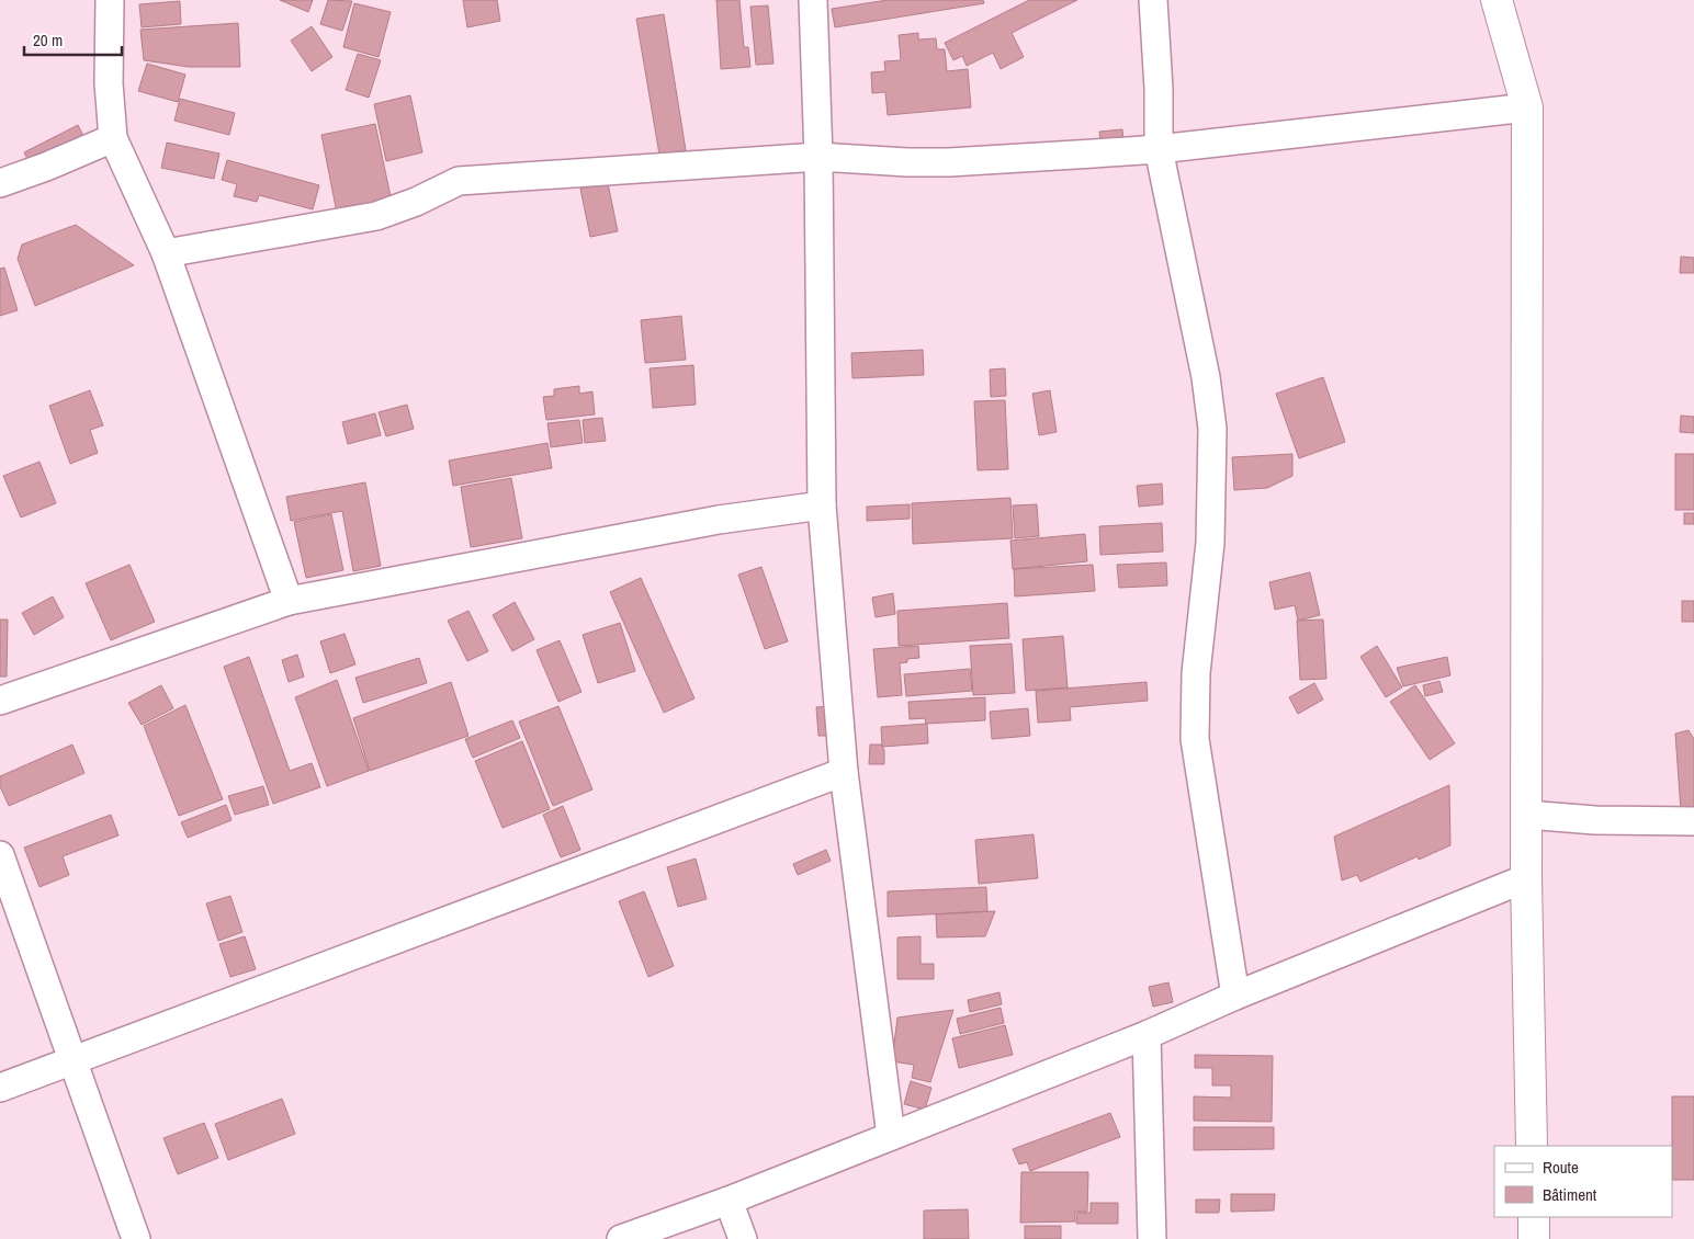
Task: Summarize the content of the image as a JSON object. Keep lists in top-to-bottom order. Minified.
{"legend":["Route","Bâtiment"],"scale_bar":"20 m"}
